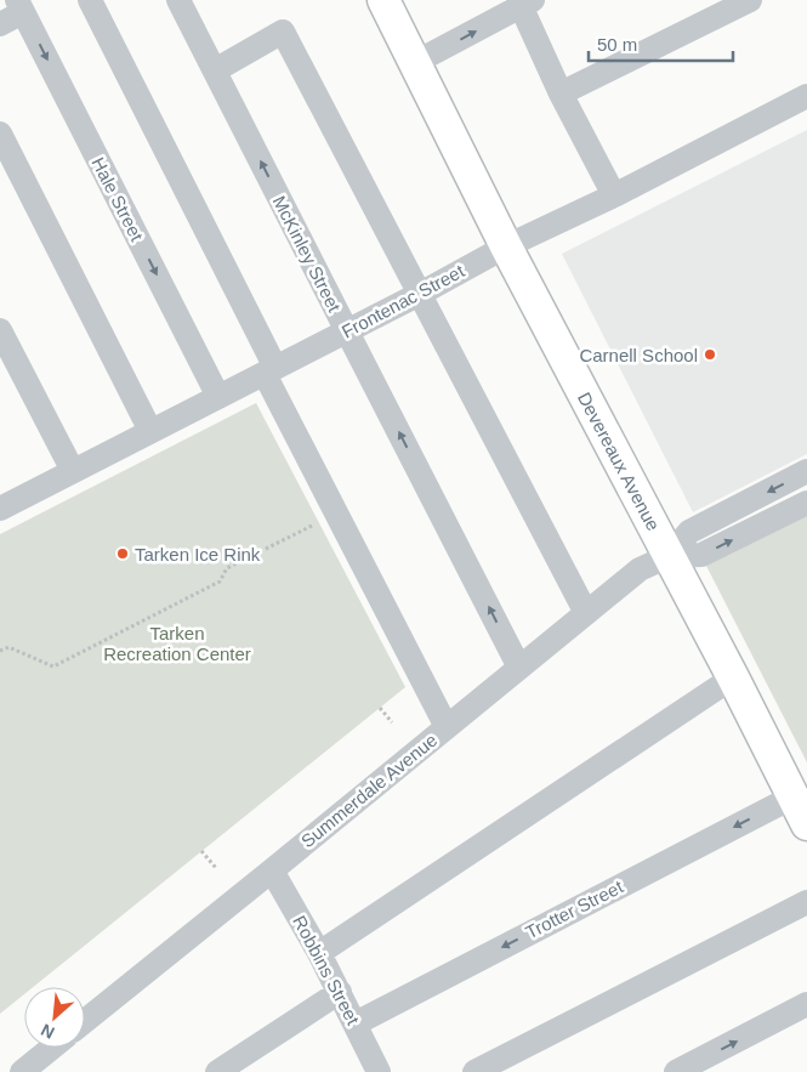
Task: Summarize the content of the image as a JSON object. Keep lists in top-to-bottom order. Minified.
{"streets":{"main road":["Devereaux Avenue"],"street":["Hale Street","McKinley Street","Frontenac Street","Summerdale Avenue","Trotter Street","Robbins Street"]},"crossings":[["Hale Street","Frontenac Street"],["McKinley Street","Frontenac Street"],["McKinley Street","Summerdale Avenue"],["Frontenac Street","Devereaux Avenue"],["Devereaux Avenue","Summerdale Avenue"],["Devereaux Avenue","Trotter Street"],["Summerdale Avenue","Robbins Street"],["Trotter Street","Robbins Street"]],"parks":["Tarken Recreation Center"],"places":["Carnell School","Tarken Ice Rink"],"scale_bar":"50 m","north":"bottom left"}
